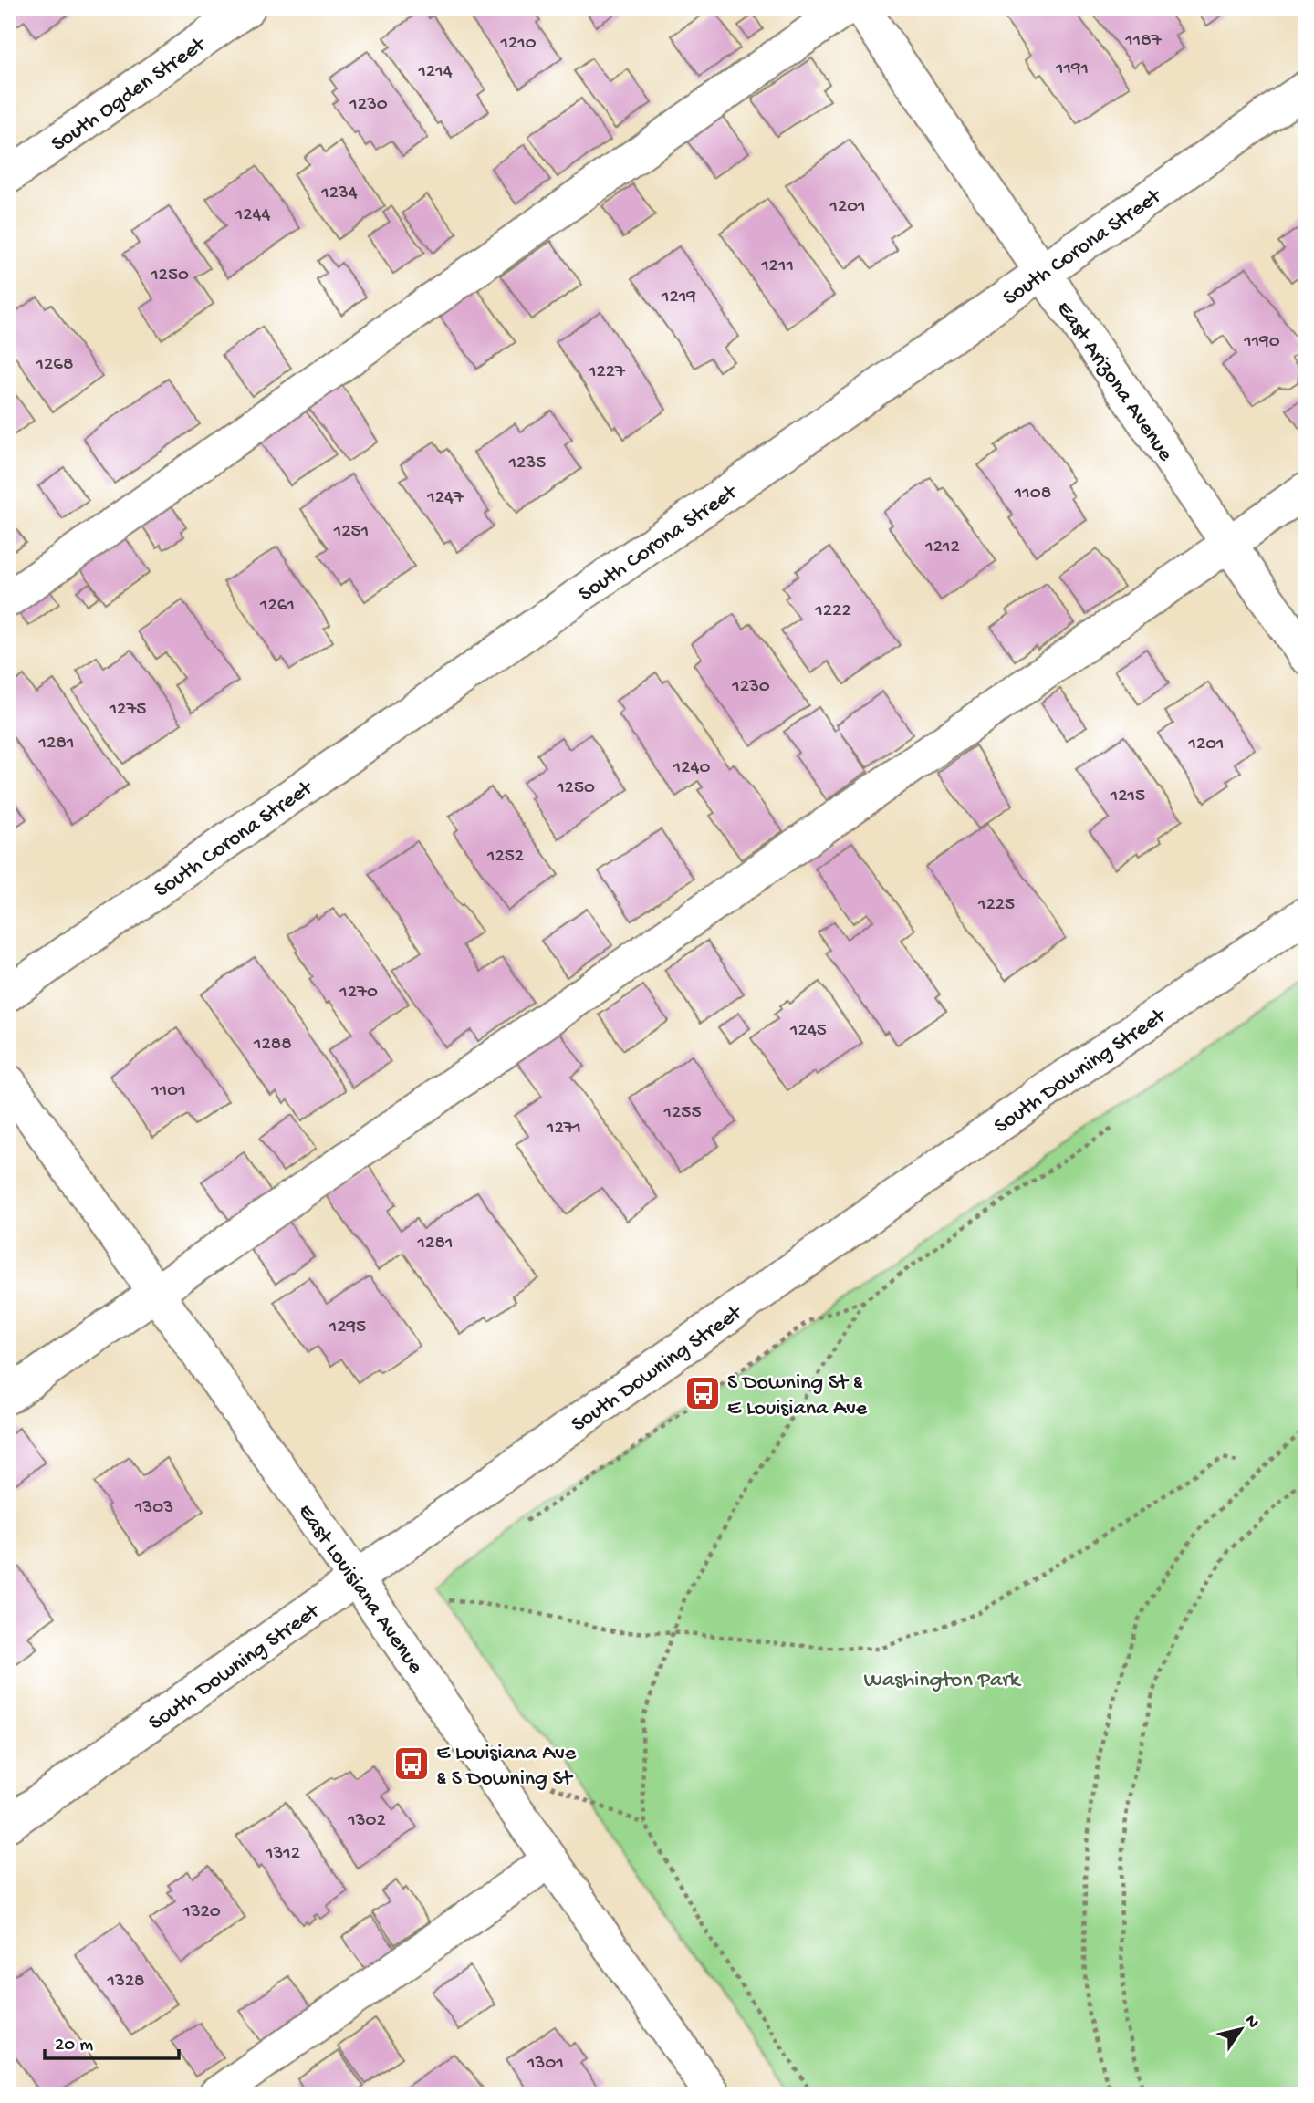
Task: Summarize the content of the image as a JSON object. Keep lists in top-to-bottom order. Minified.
{"streets":{"street":["South Ogden Street","South Corona Street","East Arizona Avenue","South Downing Street","East Louisiana Avenue"]},"crossings":[["South Corona Street","East Arizona Avenue"],["South Downing Street","East Louisiana Avenue"]],"parks":["Washington Park"],"places":{"bus stop":["S Downing St & E Louisiana Ave","E Louisiana Ave & S Downing St"]},"house_numbers":["1187","1210","1191","1214","1230","1234","1201","1244","1211","1250","1219","1190","1268","1227","1235","1108","1247","1251","1212","1261","1222","1230","1275","1281","1201","1240","1250","1215","1252","1225","1270","1245","1288","1101","1255","1271","1281","1295","1303","1302","1312","1320","1328","1301"],"scale_bar":"20 m","north":"top right"}
